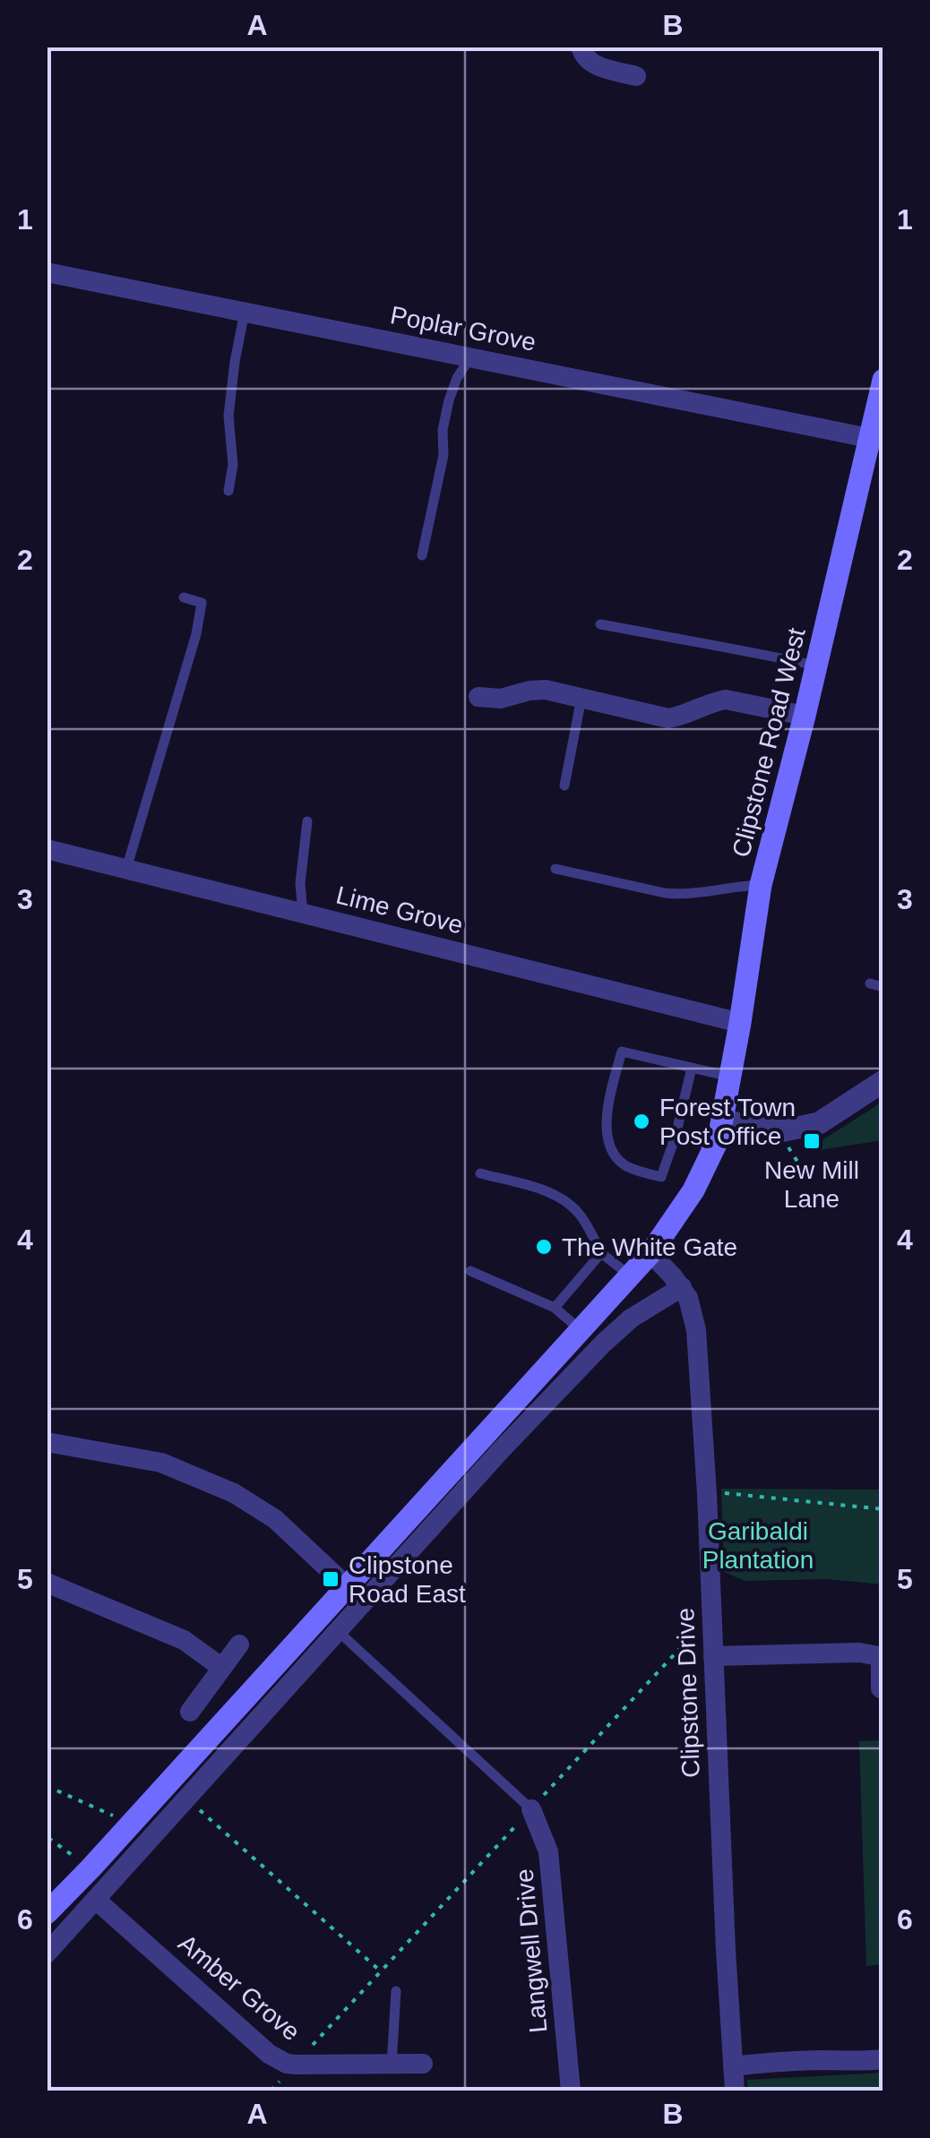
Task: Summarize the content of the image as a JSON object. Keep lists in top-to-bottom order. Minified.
{"streets":{"main road":["Clipstone Road West"],"street":["Poplar Grove","Lime Grove","Clipstone Drive","Langwell Drive","Amber Grove"]},"crossings":[["Poplar Grove","Clipstone Road West"],["Clipstone Road West","Lime Grove"]],"parks":["Garibaldi Plantation"],"places":{"other":["Forest Town Post Office","The White Gate"],"transit":["New Mill Lane","Clipstone Road East"]},"grid":{"columns":["A","B"],"rows":["1","2","3","4","5","6"]}}
